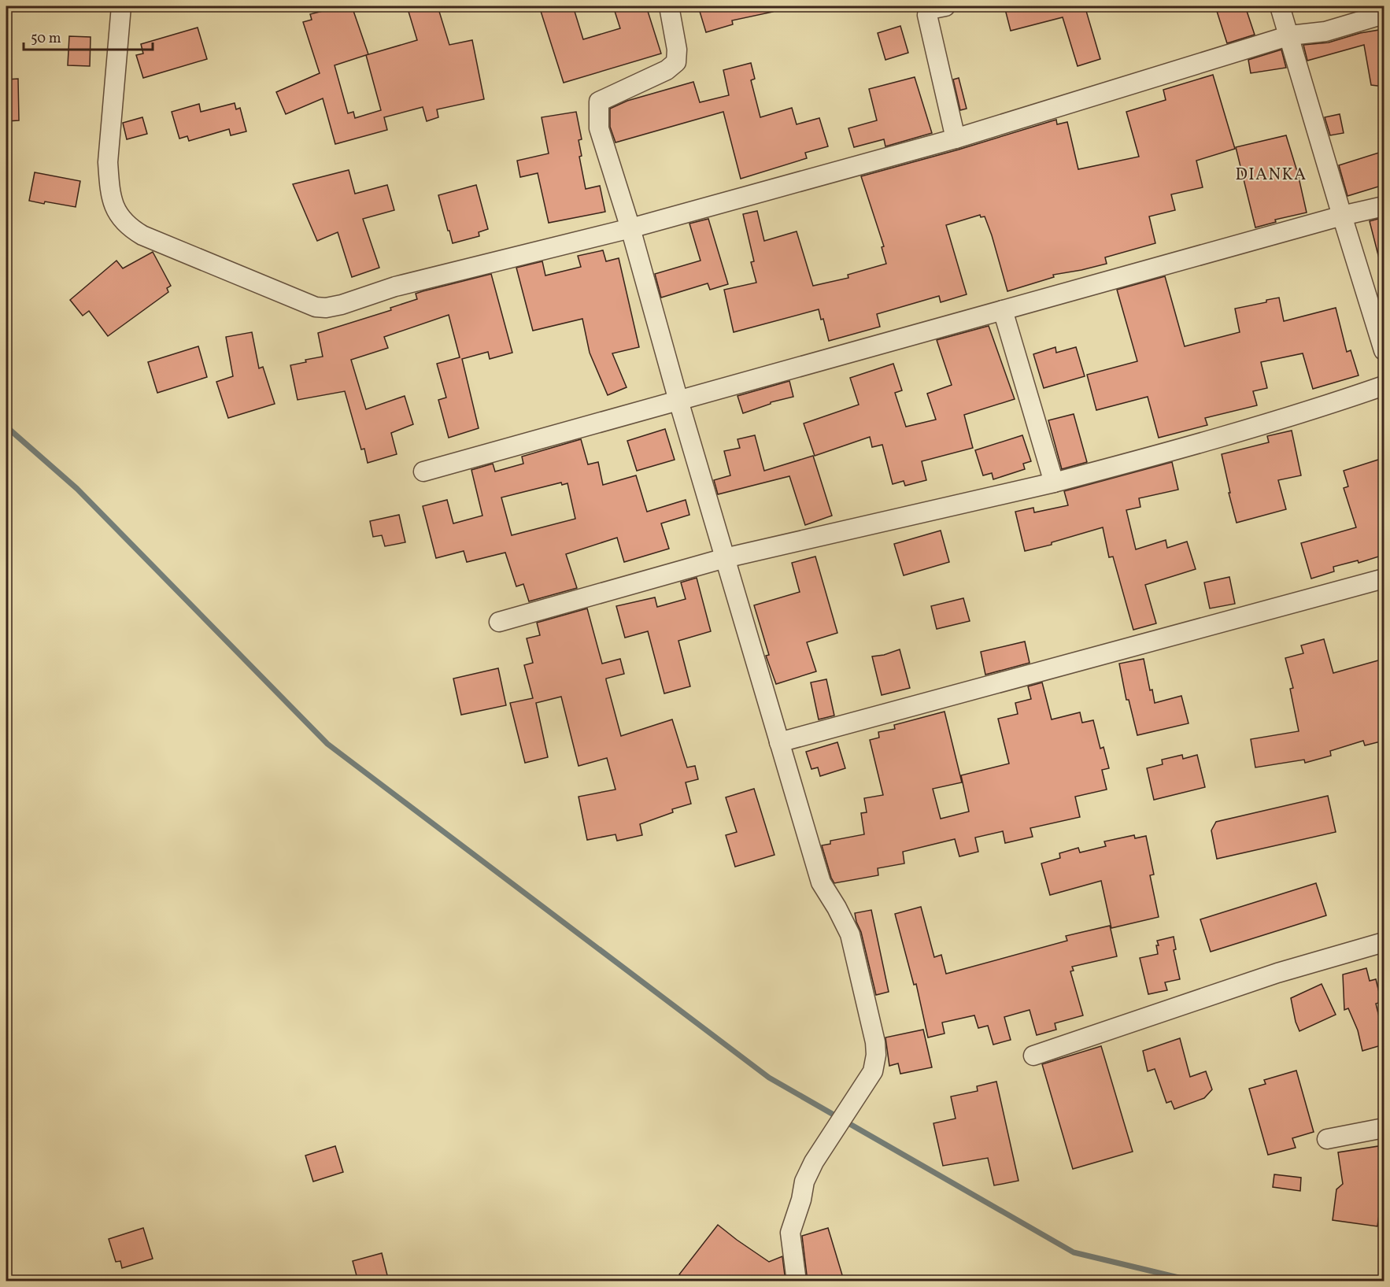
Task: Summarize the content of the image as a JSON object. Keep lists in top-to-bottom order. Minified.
{"districts":["DIANKA"],"scale_bar":"50 m"}
